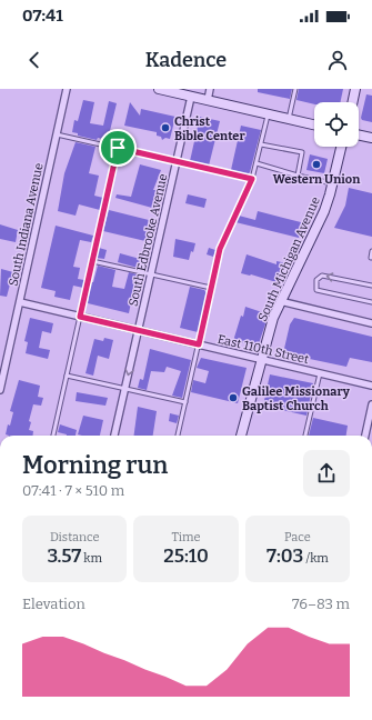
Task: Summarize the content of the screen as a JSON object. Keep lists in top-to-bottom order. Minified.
{"streets":{"main road":["South Michigan Avenue"],"street":["South Indiana Avenue","South Edbrooke Avenue","East 110th Street"]},"crossings":[["South Indiana Avenue","East 110th Street"],["South Edbrooke Avenue","East 110th Street"],["South Michigan Avenue","East 110th Street"]],"places":["Christ Bible Center","Western Union","Galilee Missionary Baptist Church"],"page":{"status":"07:41","header":"Kadence","heading":["Morning run","07:41 · 7 × 510 m"],"stats":[["Distance","3.57 km"],["Time","25:10"],["Pace","7:03 /km"]],"chart":["Elevation","76–83 m"]}}
